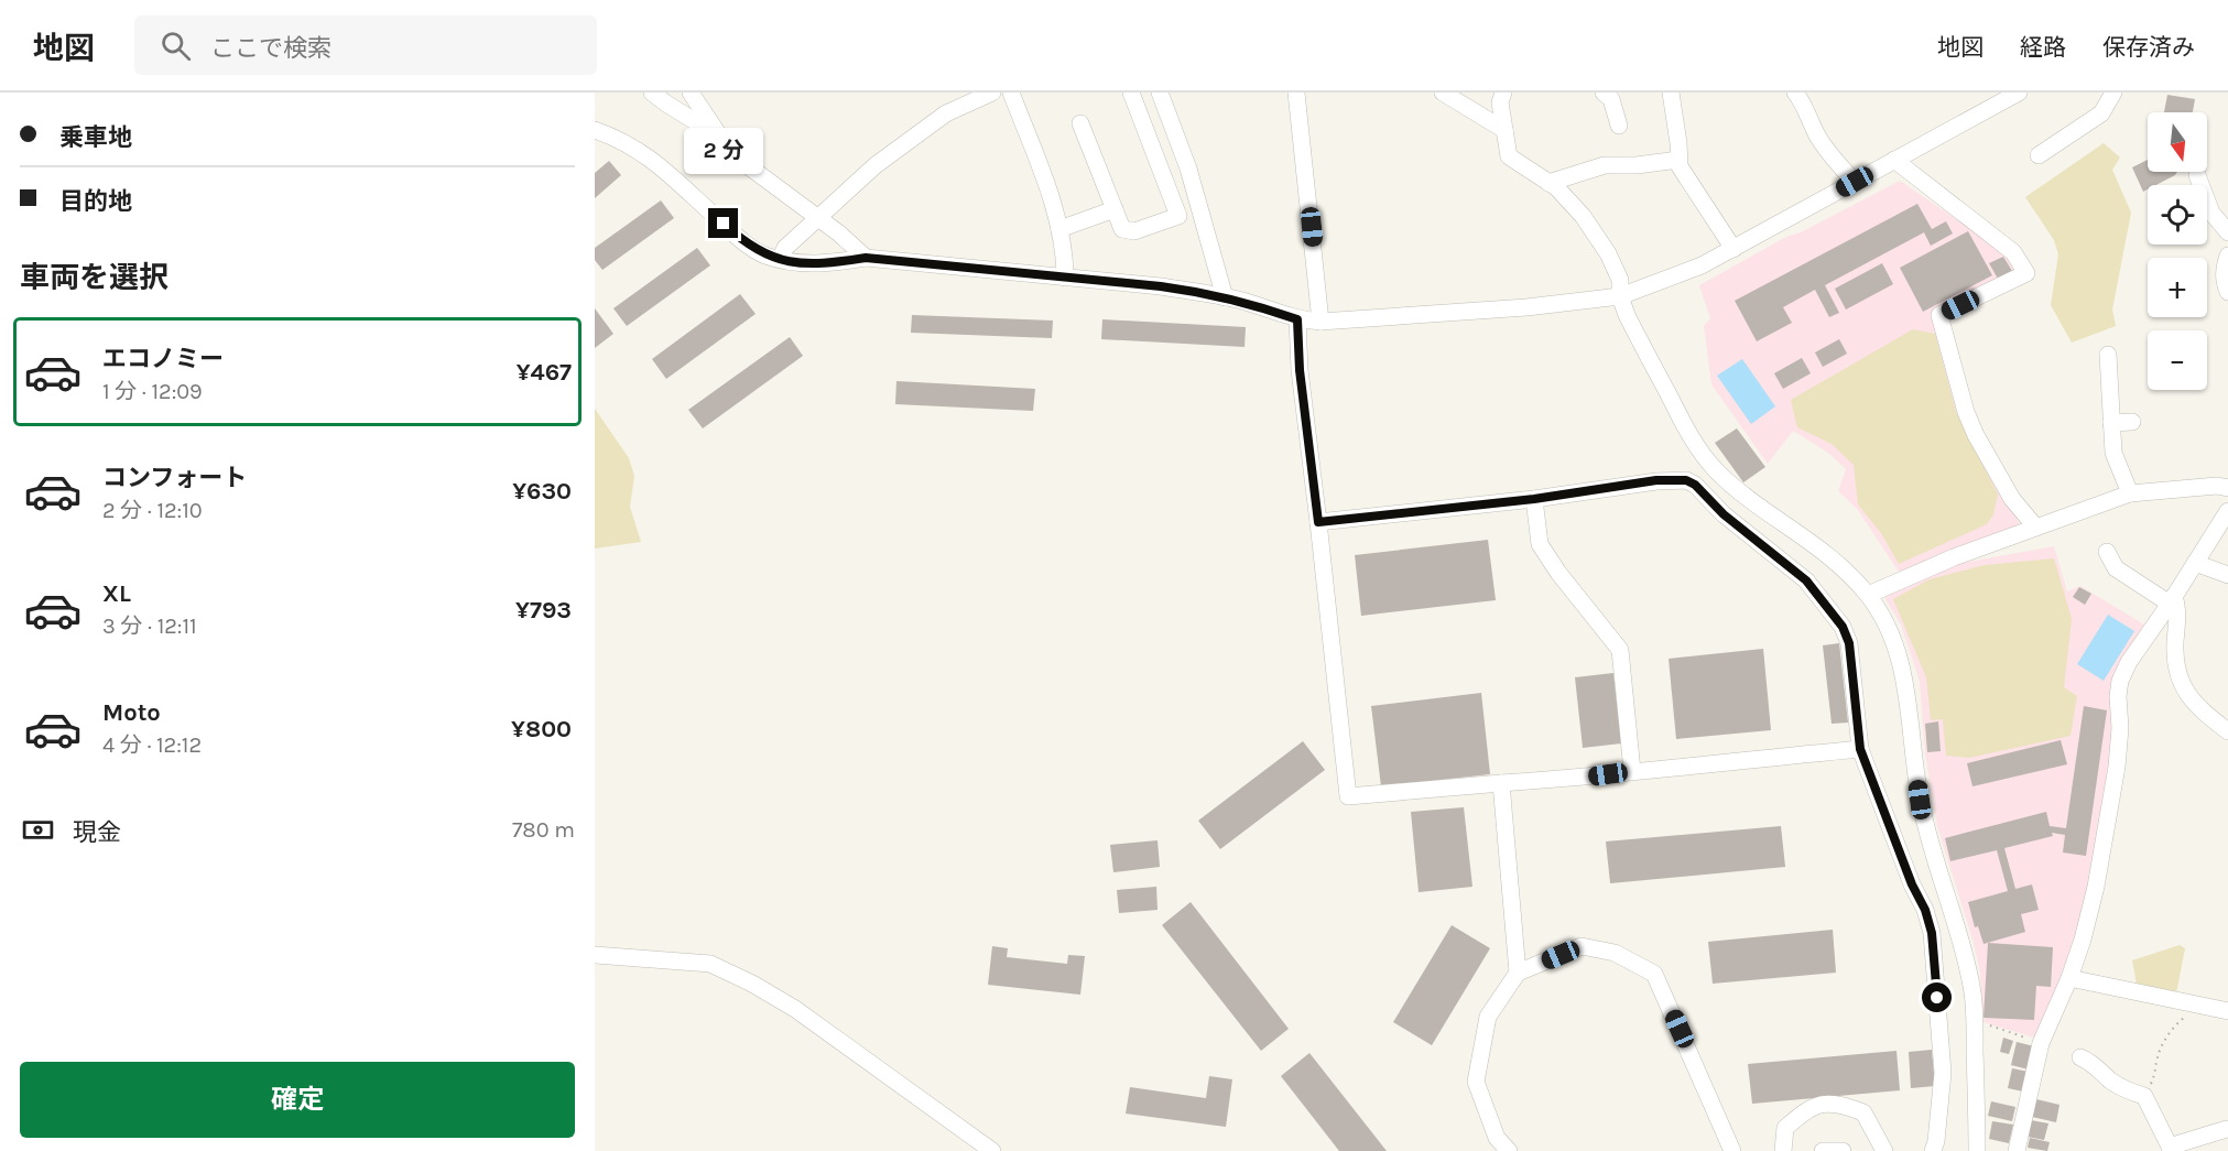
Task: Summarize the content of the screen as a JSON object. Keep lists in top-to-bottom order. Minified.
{"north":"bottom","page":{"header":"地図","search":"ここで検索","nav":["地図","経路","保存済み"],"banner":["乗車地","目的地"],"map_buttons":["+","−"],"bubble":"2 分","heading":"車両を選択","list":[{"name":"エコノミー","note":"1 分 · 12:09","value":"¥467"},{"name":"コンフォート","note":"2 分 · 12:10","value":"¥630"},{"name":"XL","note":"3 分 · 12:11","value":"¥793"},{"name":"Moto","note":"4 分 · 12:12","value":"¥800"}],"pay":["現金","780 m"],"buttons":"確定"}}
